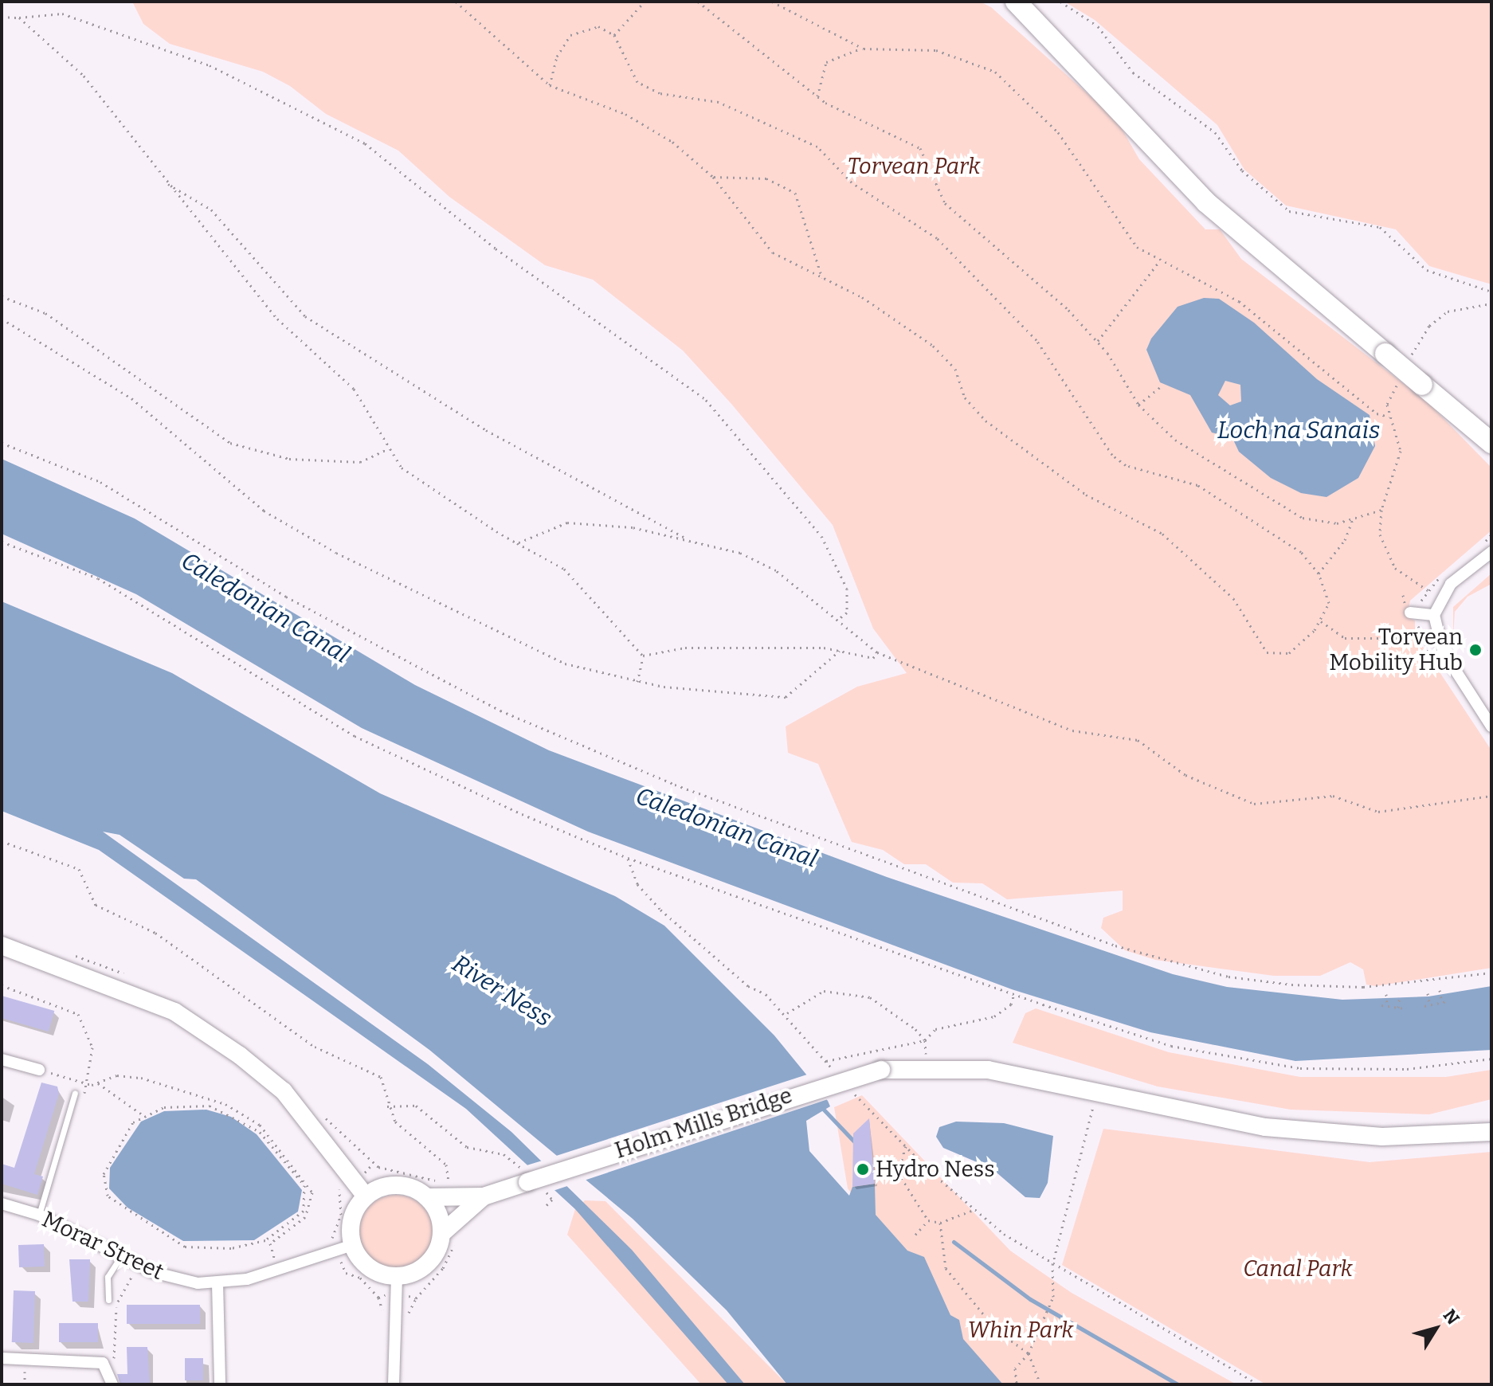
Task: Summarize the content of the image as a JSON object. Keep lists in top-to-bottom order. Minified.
{"streets":{"main road":["Holm Mills Bridge"],"street":["Morar Street"]},"water":["Loch na Sanais","Caledonian Canal","River Ness"],"parks":["Torvean Park","Canal Park","Whin Park"],"places":["Torvean Mobility Hub","Hydro Ness"],"north":"top right"}
